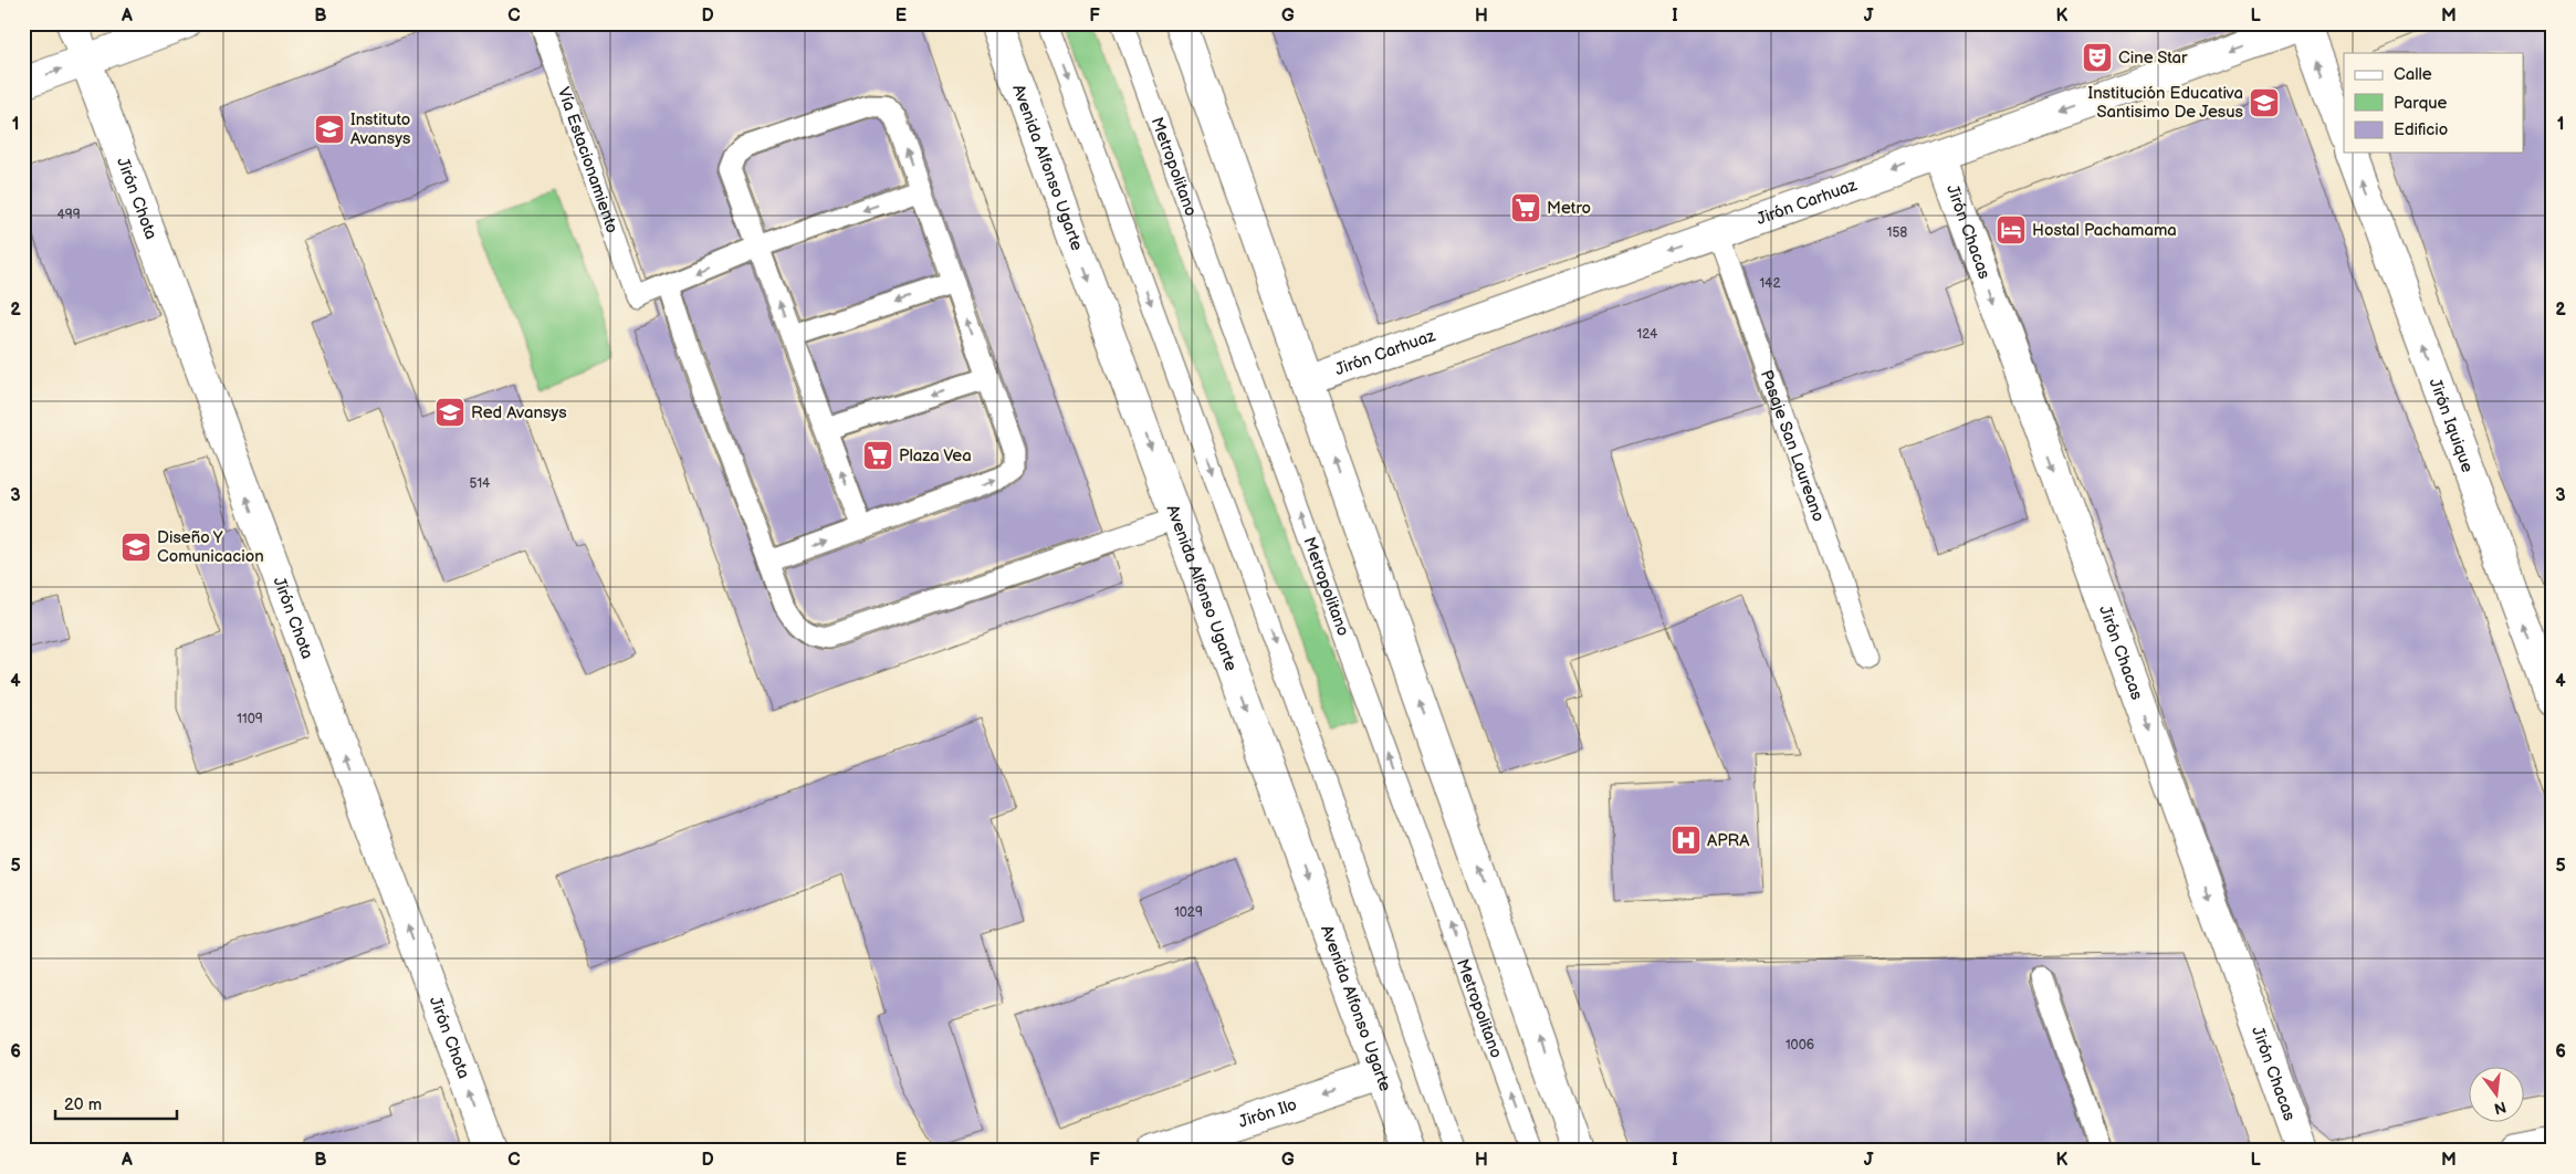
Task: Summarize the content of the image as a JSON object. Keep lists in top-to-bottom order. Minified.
{"streets":{"street":["Avenida Alfonso Ugarte","Jirón Chota","Jirón Carhuaz","Jirón Chacas","Jirón Iquique","Jirón Ilo"],"lane":["Vía Estacionamiento","Metropolitano","Pasaje San Laureano"]},"crossings":[["Avenida Alfonso Ugarte","Jirón Ilo"],["Jirón Carhuaz","Jirón Chacas"],["Jirón Carhuaz","Pasaje San Laureano"]],"one_way":["Jirón Chota","Jirón Carhuaz","Jirón Chacas","Jirón Iquique","Jirón Ilo"],"places":{"theatre":["Cine Star"],"school or university":["Institución Educativa Santisimo De Jesus","Instituto Avansys","Red Avansys","Diseño Y Comunicacion"],"supermarket":["Metro","Plaza Vea"],"hotel":["Hostal Pachamama"],"hospital":["APRA"]},"house_numbers":["499","158","142","124","514","1109","1029","1006"],"legend":["Calle","Parque","Edificio"],"scale_bar":"20 m","north":"bottom","grid":{"columns":["A","B","C","D","E","F","G","H","I","J","K","L","M"],"rows":["1","2","3","4","5","6"]}}
